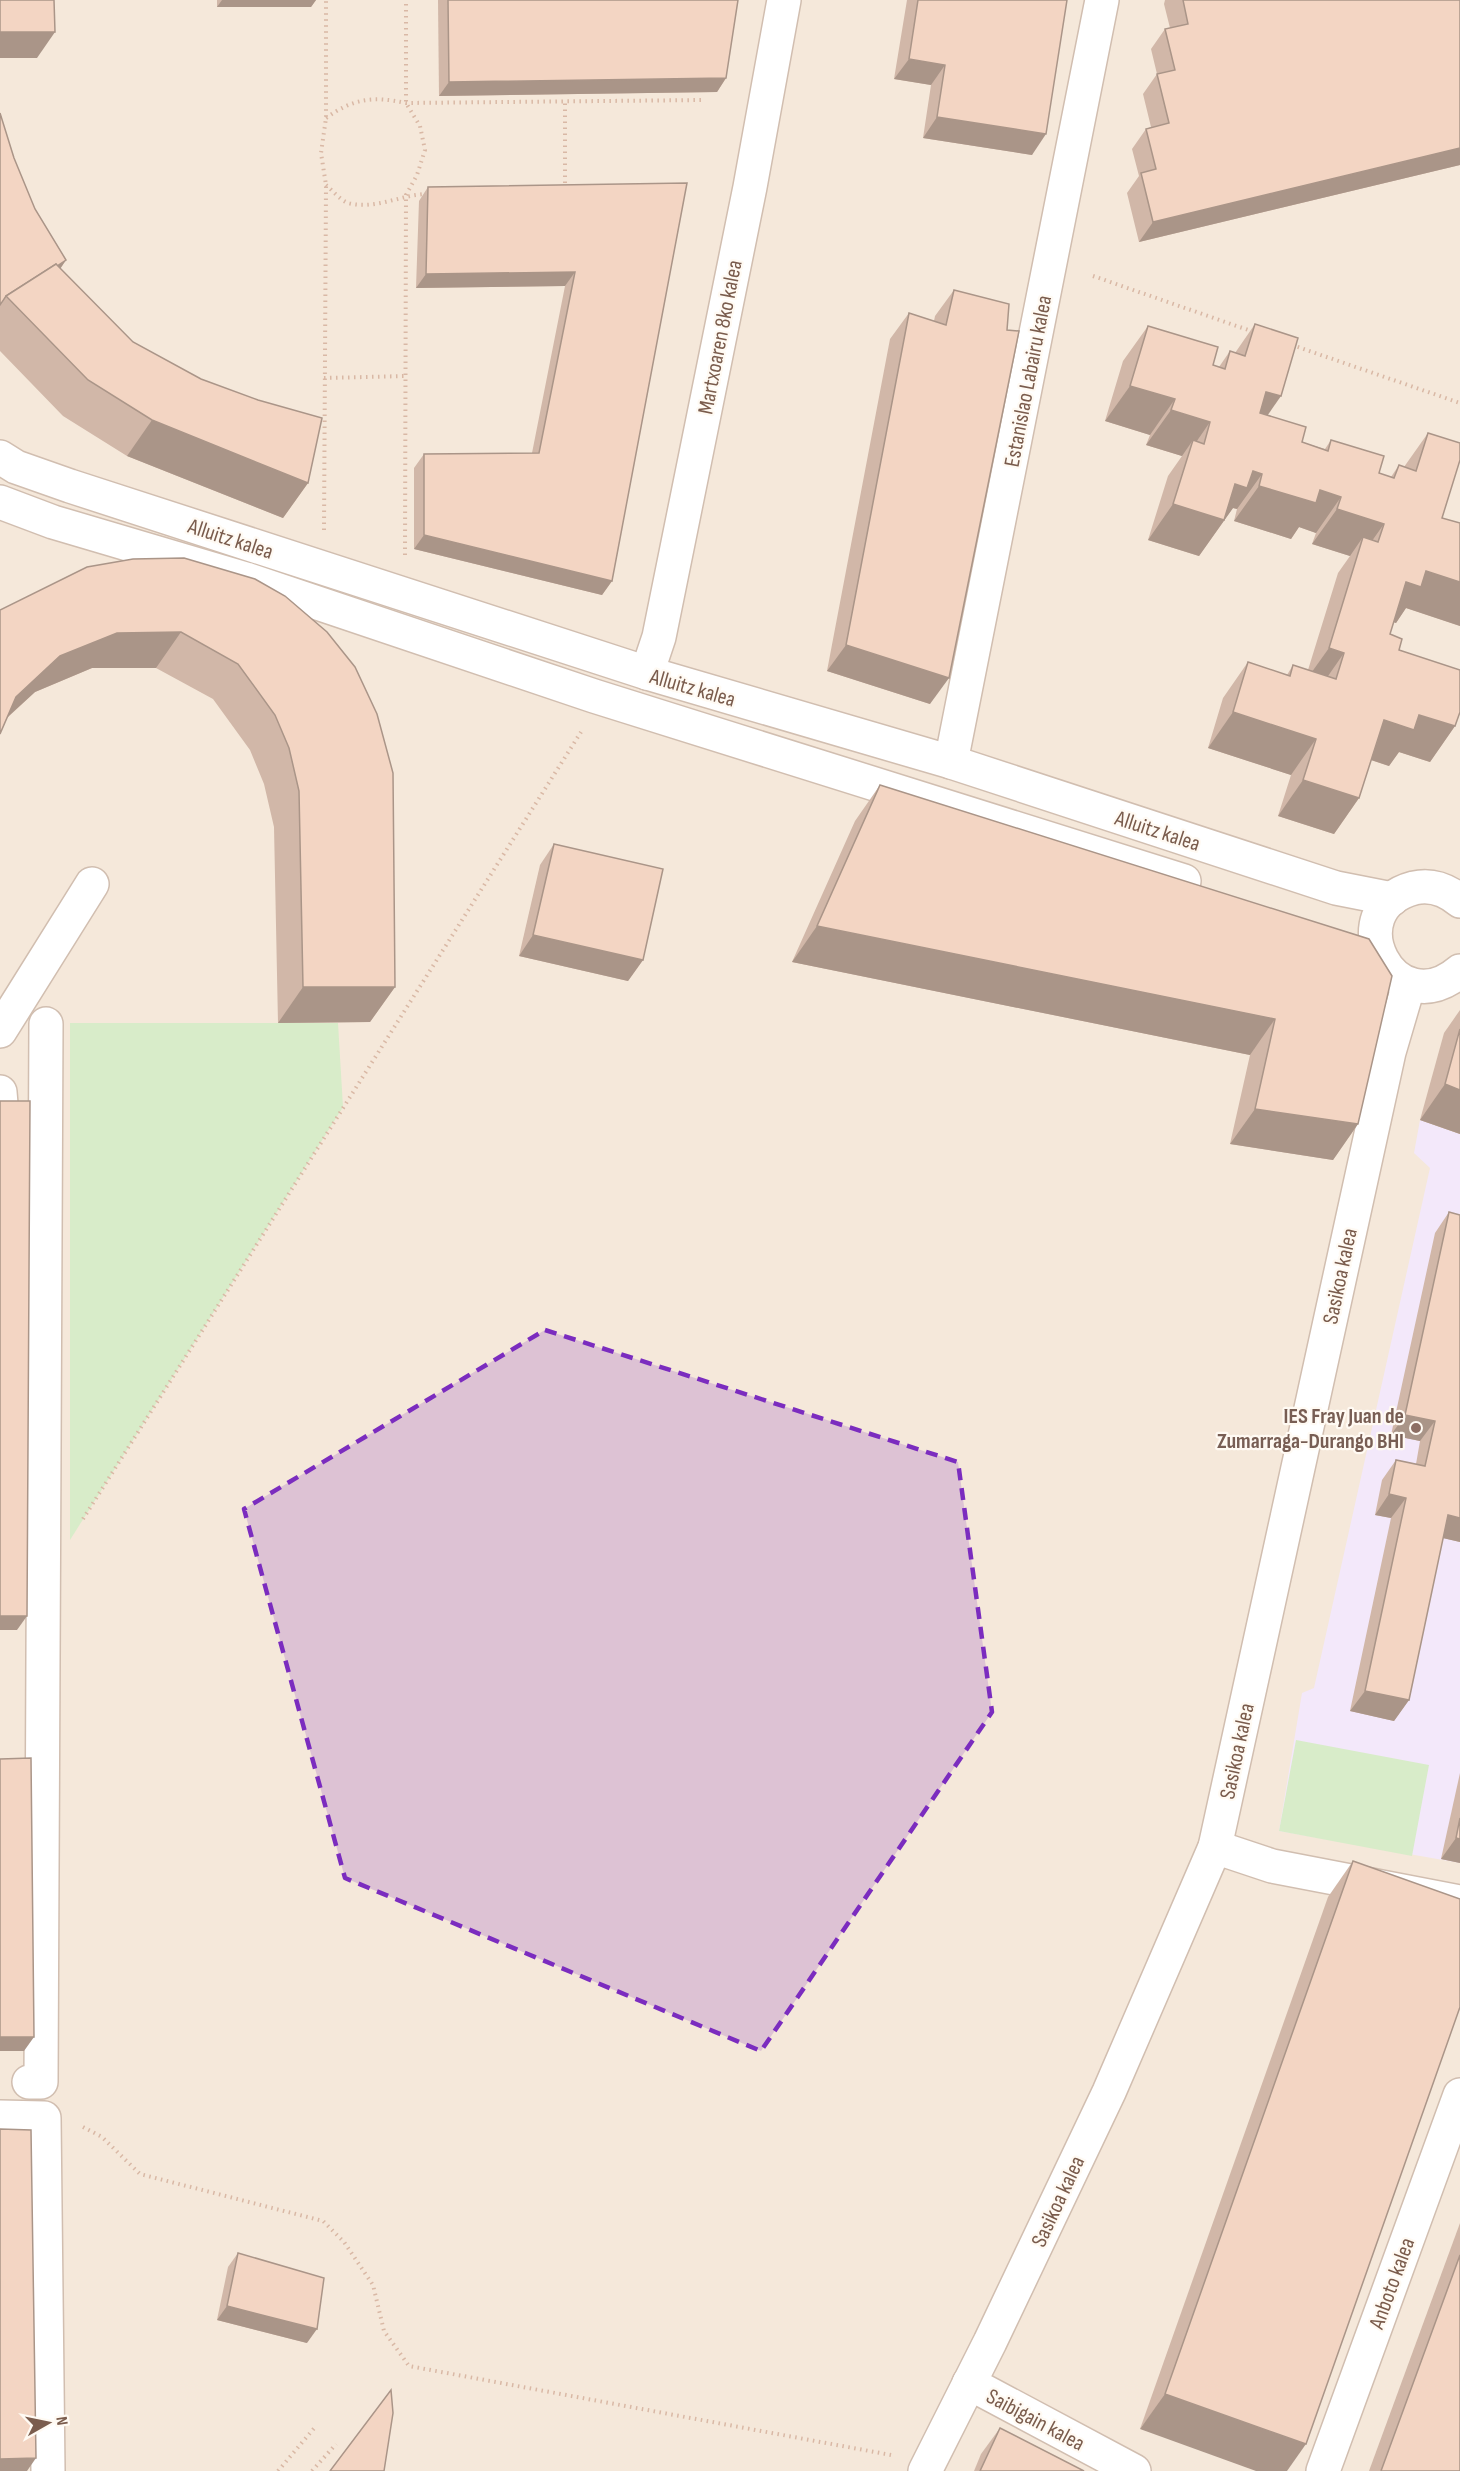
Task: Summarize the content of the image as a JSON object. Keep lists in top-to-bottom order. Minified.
{"streets":{"street":["Martxoaren 8ko kalea","Estanislao Labairu kalea","Alluitz kalea","Sasikoa kalea","Anboto kalea","Saibigain kalea"]},"crossings":[["Martxoaren 8ko kalea","Alluitz kalea"],["Estanislao Labairu kalea","Alluitz kalea"],["Sasikoa kalea","Saibigain kalea"]],"places":["IES Fray Juan de Zumarraga-Durango BHI"],"north":"right"}
